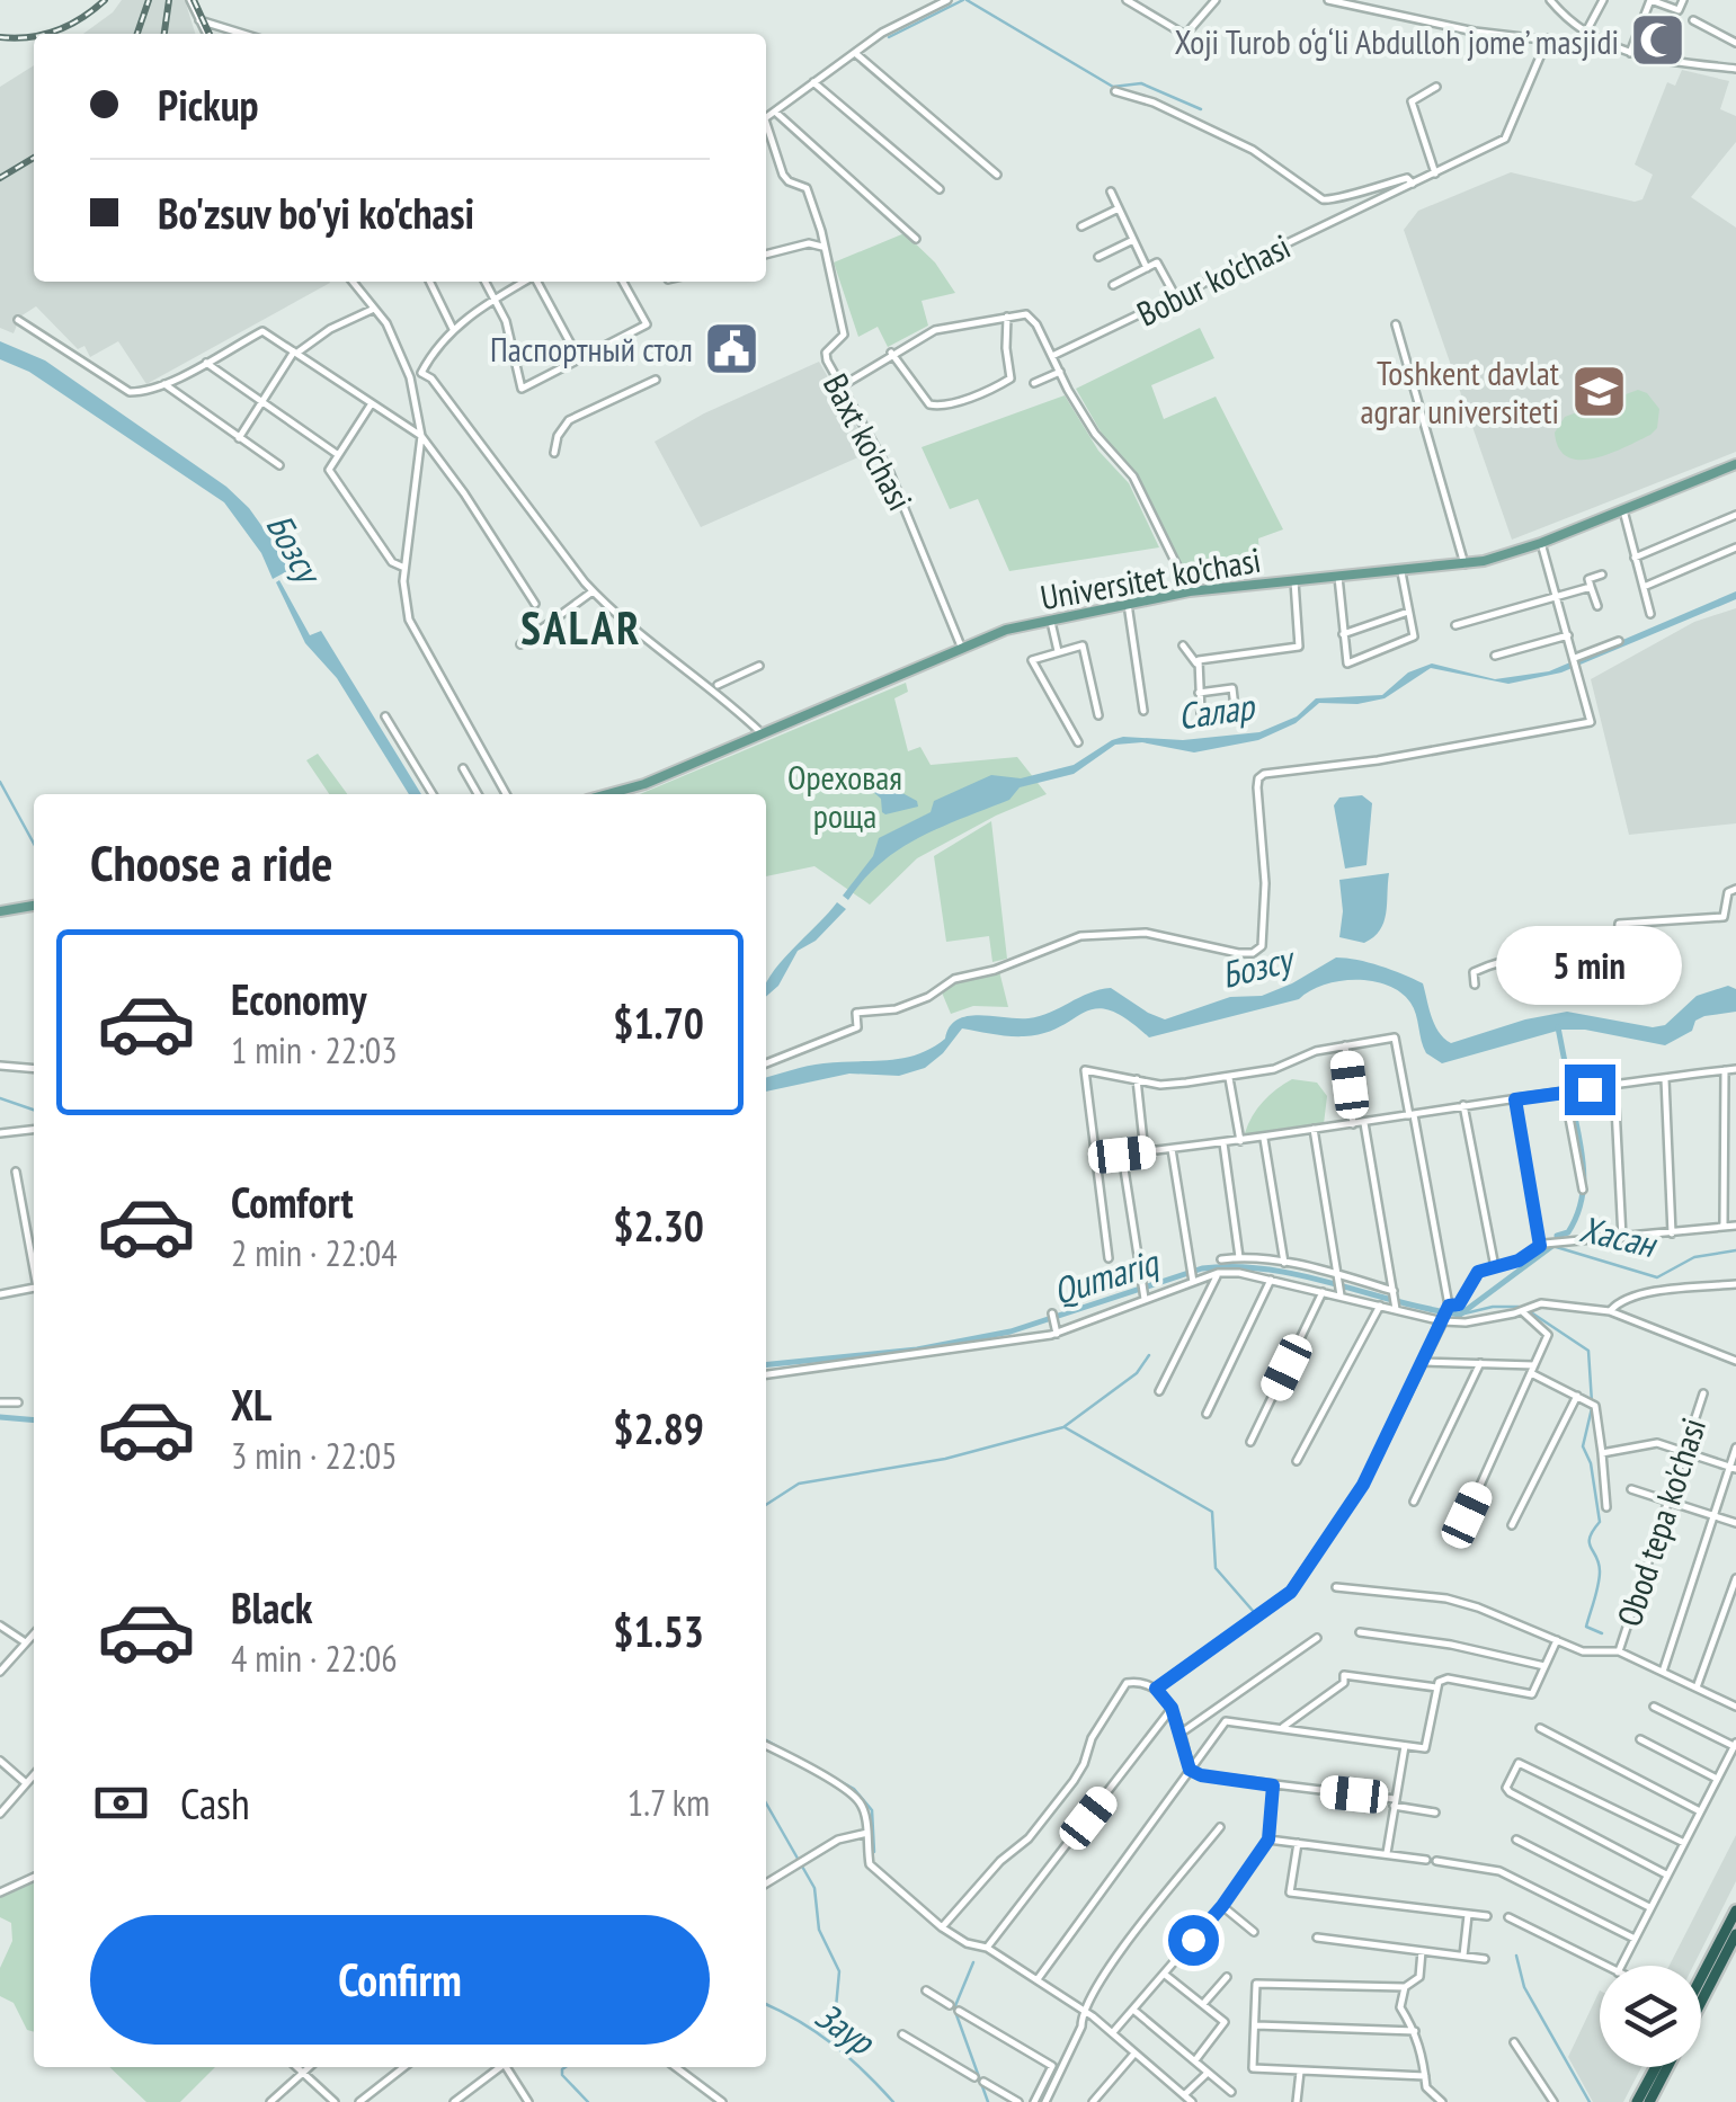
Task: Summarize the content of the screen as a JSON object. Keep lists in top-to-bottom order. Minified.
{"streets":{"main road":["Universitet ko'chasi"],"street":["Bobur ko'chasi","Baxt ko'chasi","Obod tepa ko'chasi"]},"crossings":[["Baxt ko'chasi","Universitet ko'chasi"]],"districts":["SALAR"],"water":["Бозсу","Салар","Хасан","Qumariq","Заур"],"parks":["Ореховая роща"],"places":{"mosque":["Xoji Turob o‘g‘li Abdulloh jome’ masjidi"],"public building":["Паспортный стол"],"school or university":["Toshkent davlat agrar universiteti"]},"page":{"banner":["Pickup","Bo'zsuv bo'yi ko'chasi"],"heading":"Choose a ride","bubble":"5 min","list":[{"name":"Economy","note":"1 min · 22:03","value":"$1.70"},{"name":"Comfort","note":"2 min · 22:04","value":"$2.30"},{"name":"XL","note":"3 min · 22:05","value":"$2.89"},{"name":"Black","note":"4 min · 22:06","value":"$1.53"}],"pay":["Cash","1.7 km"],"buttons":"Confirm"}}
